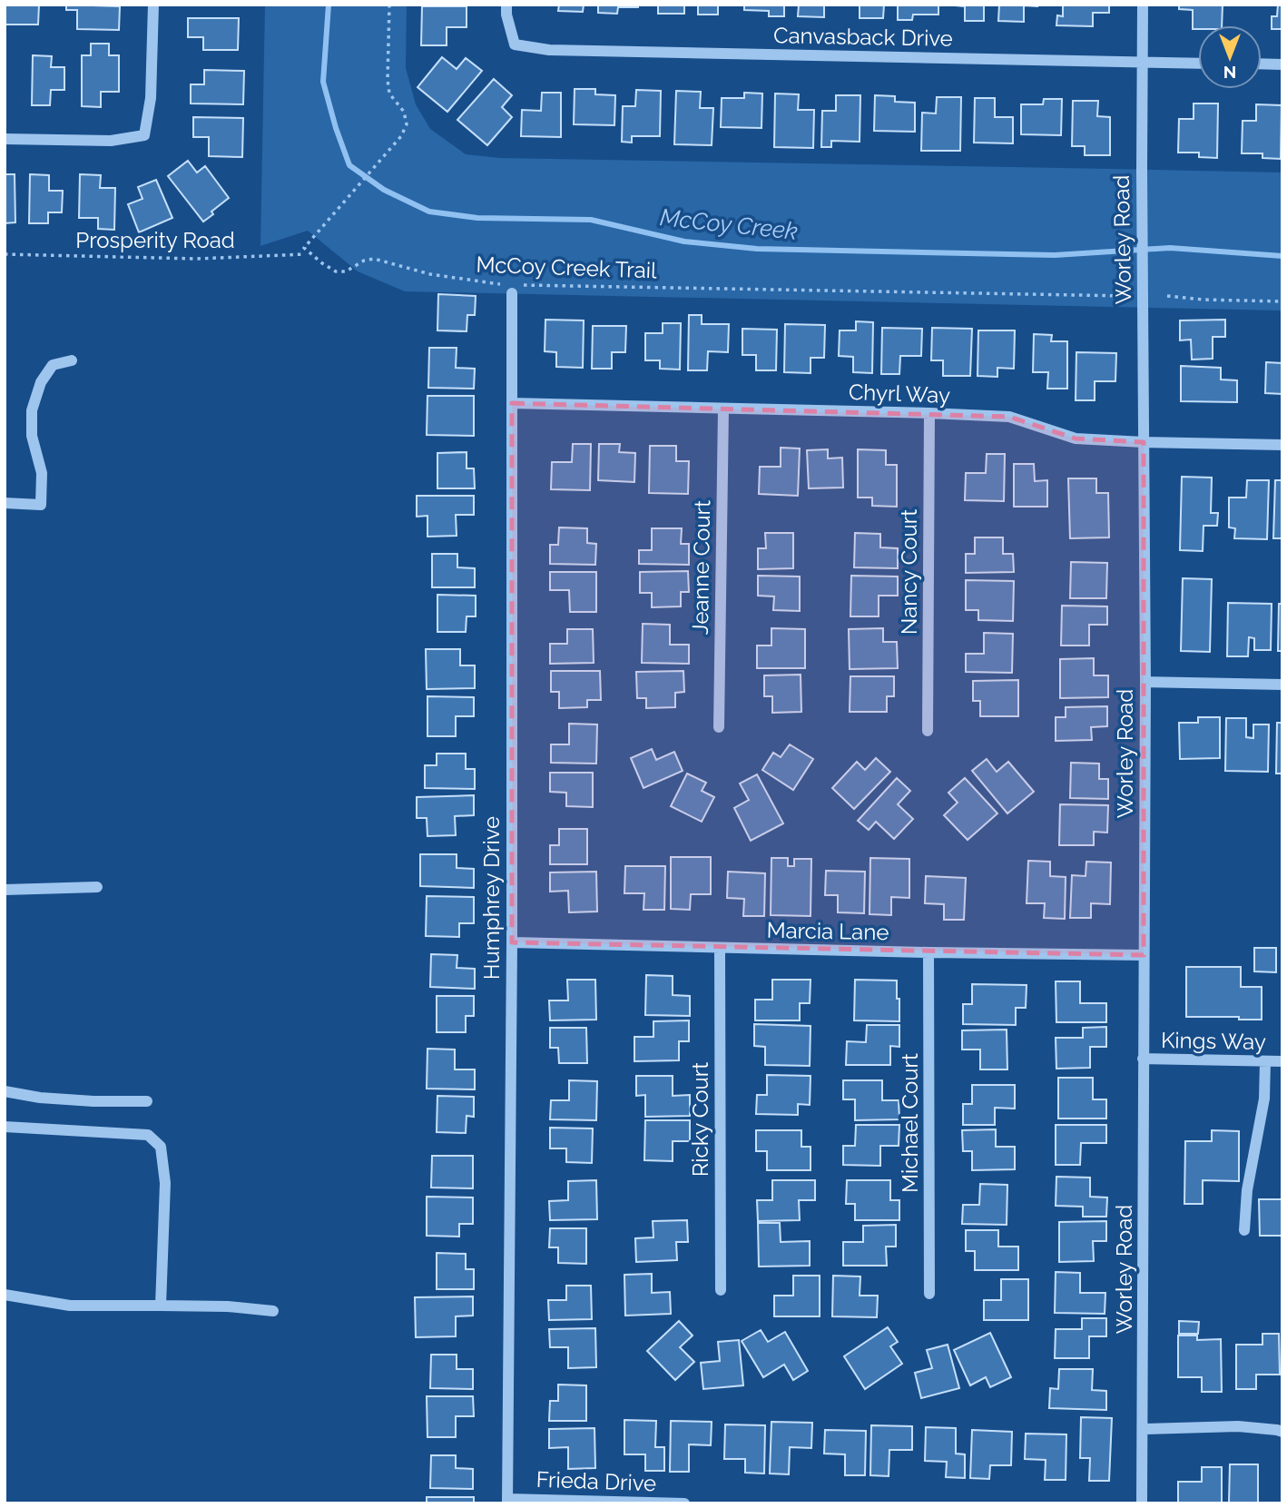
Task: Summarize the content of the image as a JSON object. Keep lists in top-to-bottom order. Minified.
{"streets":{"street":["Canvasback Drive","Worley Road","Chyrl Way","Jeanne Court","Nancy Court","Humphrey Drive","Marcia Lane","Kings Way","Ricky Court","Michael Court","Frieda Drive"],"path":["Prosperity Road","McCoy Creek Trail"]},"crossings":[["Canvasback Drive","Worley Road"],["Worley Road","Chyrl Way"],["Worley Road","Marcia Lane"],["Worley Road","Kings Way"],["McCoy Creek Trail","Humphrey Drive"],["Chyrl Way","Jeanne Court"],["Chyrl Way","Nancy Court"],["Chyrl Way","Humphrey Drive"],["Humphrey Drive","Marcia Lane"],["Humphrey Drive","Frieda Drive"],["Marcia Lane","Ricky Court"],["Marcia Lane","Michael Court"]],"water":["McCoy Creek"],"north":"bottom"}
